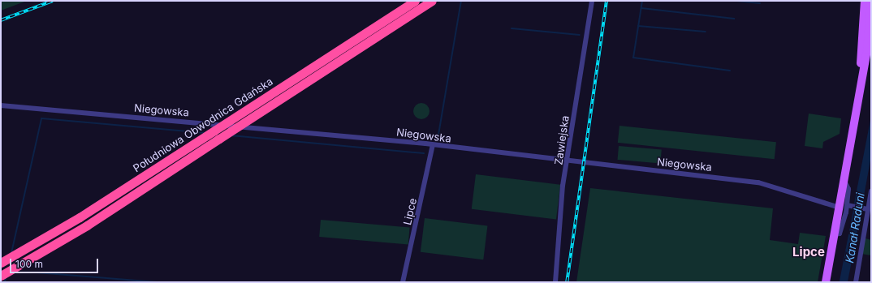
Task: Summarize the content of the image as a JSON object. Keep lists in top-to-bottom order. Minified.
{"streets":{"highway":["Południowa Obwodnica Gdańska"],"street":["Niegowska","Zawiejska","Lipce"]},"crossings":[["Niegowska","Zawiejska"],["Niegowska","Lipce"]],"districts":["Lipce"],"water":["Kanał Raduni"],"scale_bar":"100 m"}
